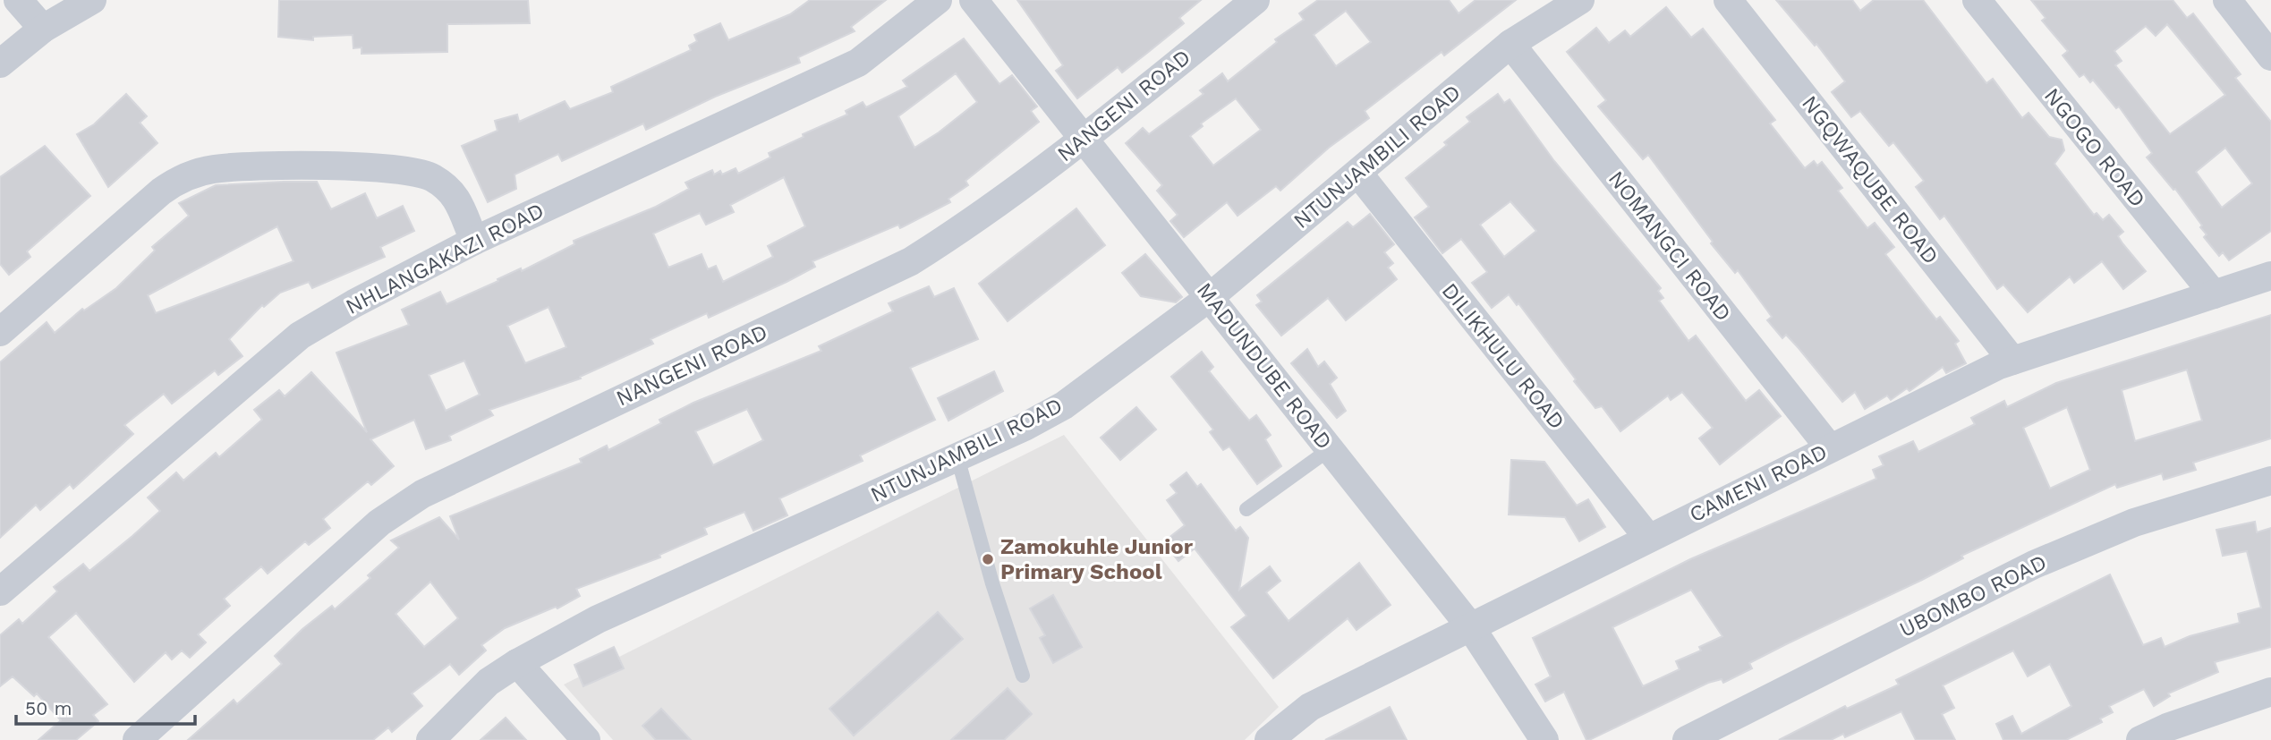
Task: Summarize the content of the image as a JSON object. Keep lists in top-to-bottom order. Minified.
{"streets":{"street":["NANGENI ROAD","NGOGO ROAD","NTUNJAMBILI ROAD","NGQWAQUBE ROAD","NOMANGCI ROAD","NHLANGAKAZI ROAD","DILIKHULU ROAD","MADUNDUBE ROAD","CAMENI ROAD","UBOMBO ROAD"]},"crossings":[["NANGENI ROAD","MADUNDUBE ROAD"],["NGOGO ROAD","CAMENI ROAD"],["NTUNJAMBILI ROAD","NOMANGCI ROAD"],["NTUNJAMBILI ROAD","DILIKHULU ROAD"],["NTUNJAMBILI ROAD","MADUNDUBE ROAD"],["NGQWAQUBE ROAD","CAMENI ROAD"],["NOMANGCI ROAD","CAMENI ROAD"],["DILIKHULU ROAD","CAMENI ROAD"],["MADUNDUBE ROAD","CAMENI ROAD"]],"places":["Zamokuhle Junior Primary School"],"scale_bar":"50 m"}
